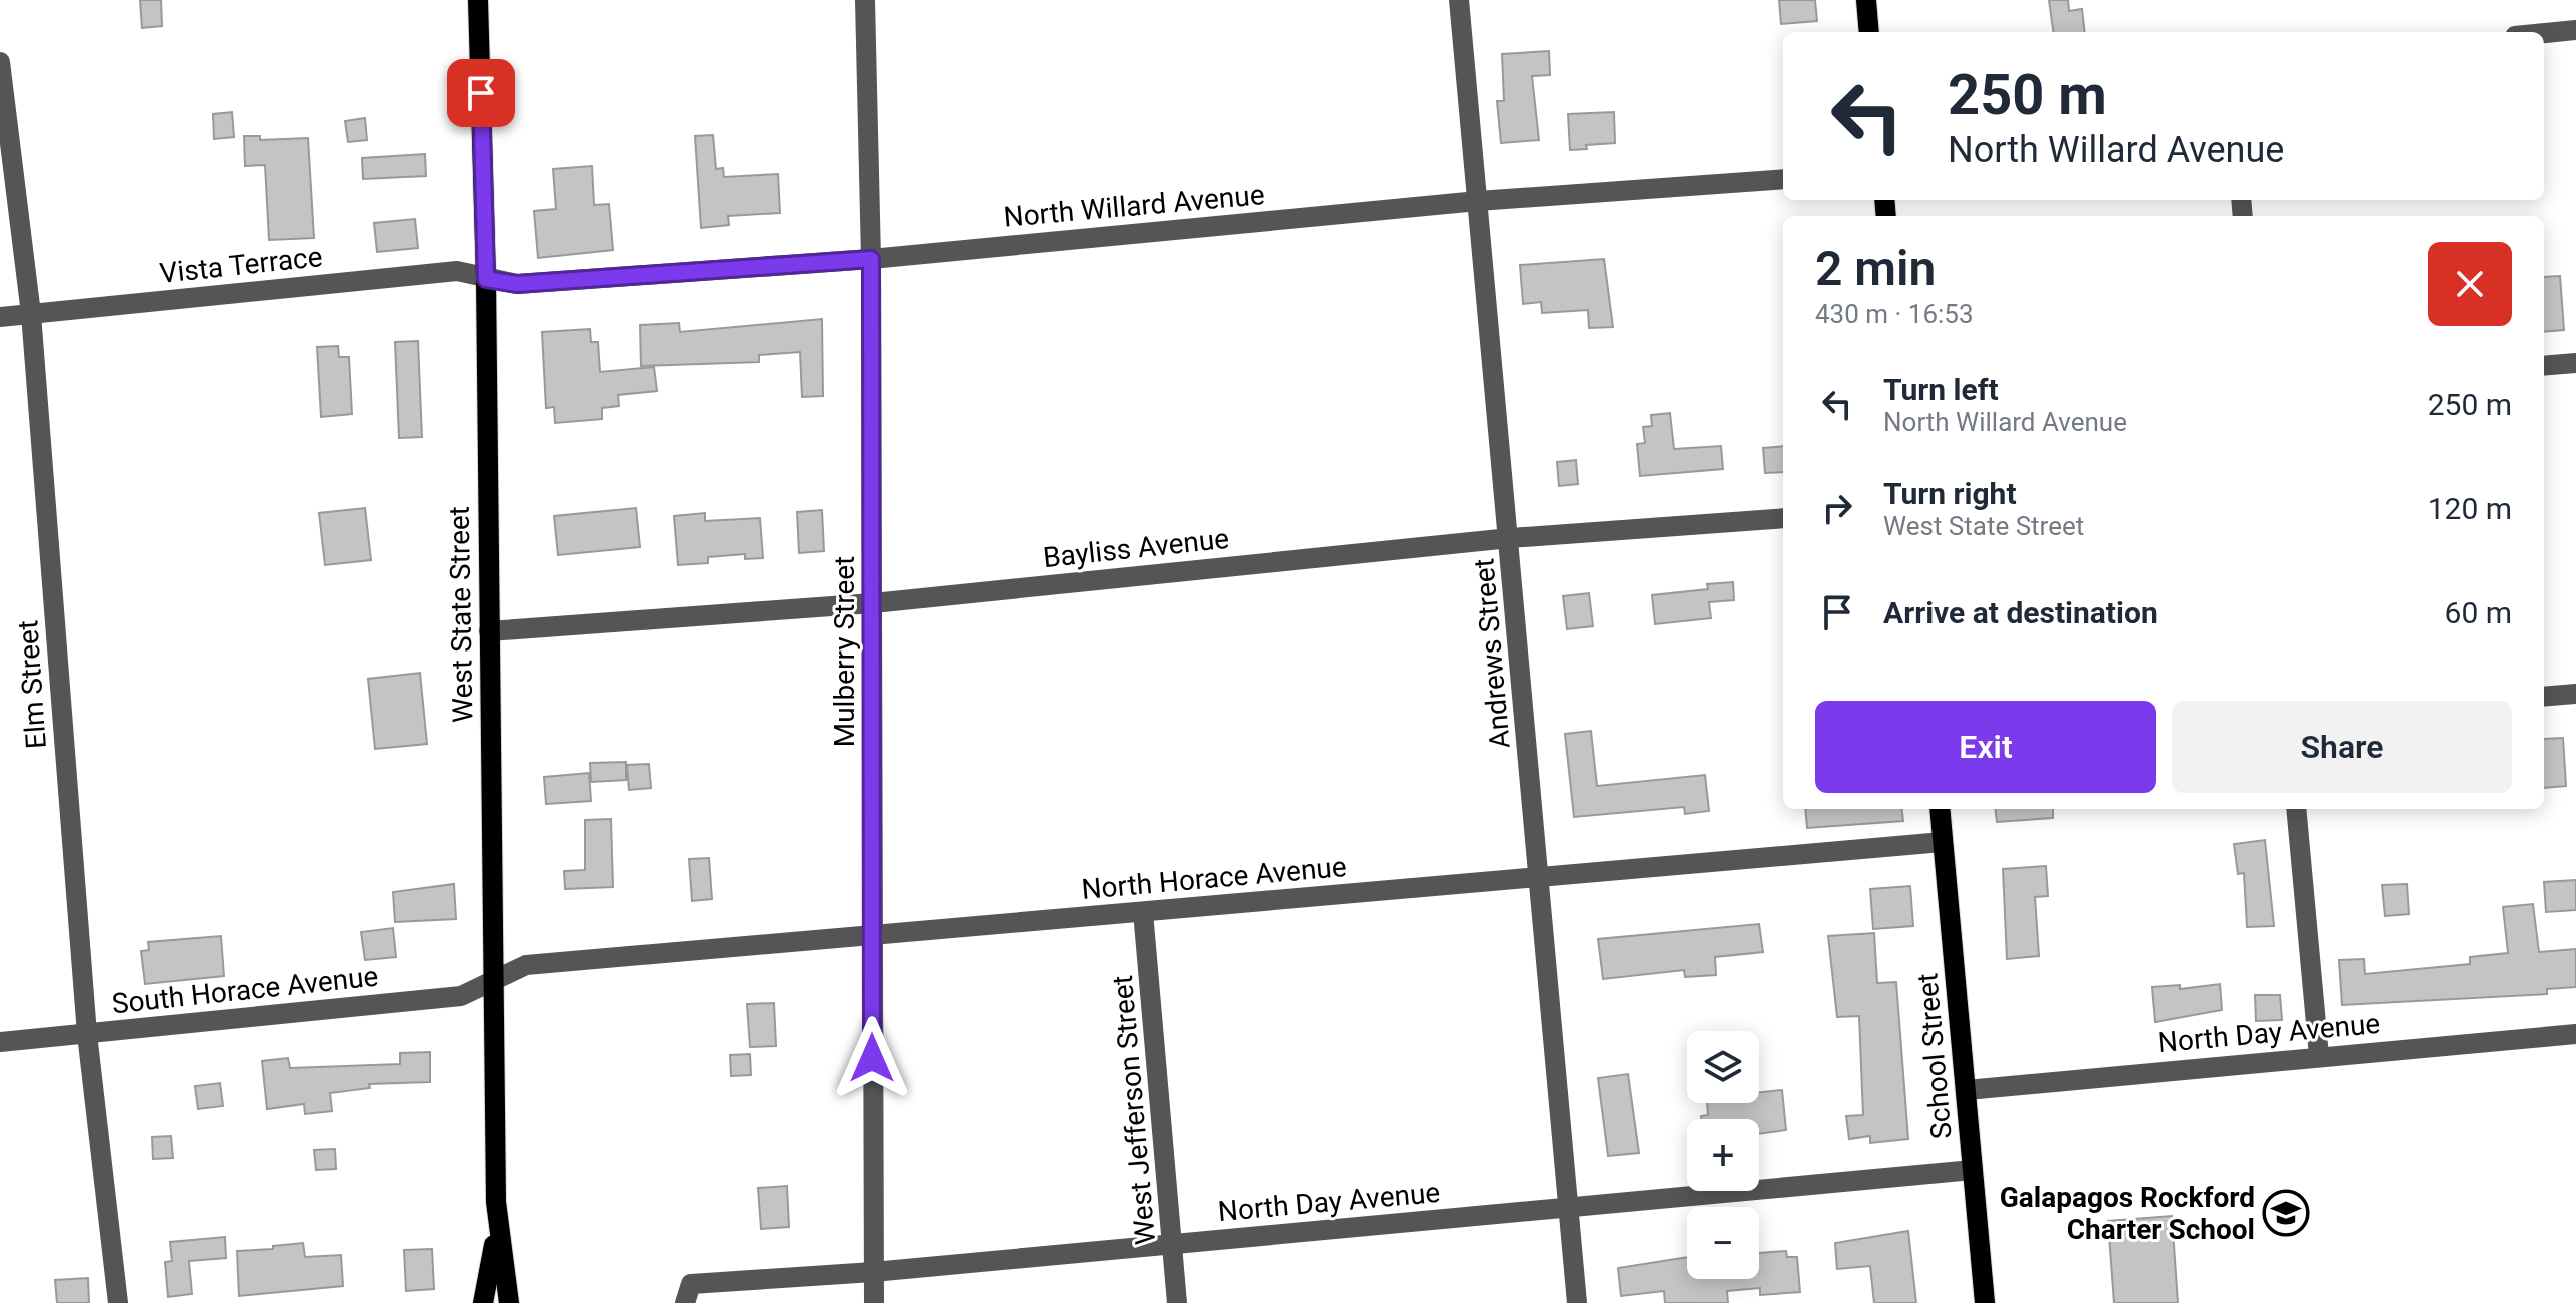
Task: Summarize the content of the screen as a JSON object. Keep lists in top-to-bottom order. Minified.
{"streets":{"main road":["West State Street","School Street"],"street":["North Willard Avenue","Vista Terrace","Bayliss Avenue","Mulberry Street","Andrews Street","Elm Street","North Horace Avenue","South Horace Avenue","North Day Avenue","West Jefferson Street"]},"crossings":[["North Willard Avenue","Vista Terrace"],["North Willard Avenue","West State Street"],["North Willard Avenue","Mulberry Street"],["North Willard Avenue","Andrews Street"],["Vista Terrace","West State Street"],["Vista Terrace","Elm Street"],["Bayliss Avenue","West State Street"],["Bayliss Avenue","Mulberry Street"],["Bayliss Avenue","Andrews Street"],["West State Street","North Horace Avenue"],["West State Street","South Horace Avenue"],["Mulberry Street","North Horace Avenue"],["Mulberry Street","North Day Avenue"],["Andrews Street","North Horace Avenue"],["Andrews Street","North Day Avenue"],["Elm Street","South Horace Avenue"],["North Horace Avenue","South Horace Avenue"],["North Horace Avenue","School Street"],["North Horace Avenue","West Jefferson Street"],["North Day Avenue","School Street"],["North Day Avenue","West Jefferson Street"]],"places":{"school or university":["Galapagos Rockford Charter School"]},"page":{"turn":["250 m","North Willard Avenue"],"heading":["2 min","430 m · 16:53"],"list":[{"name":"Turn left","note":"North Willard Avenue","value":"250 m"},{"name":"Turn right","note":"West State Street","value":"120 m"},{"name":"Arrive at destination","value":"60 m"}],"buttons":["Exit","Share"],"map_buttons":["+","−"]}}
